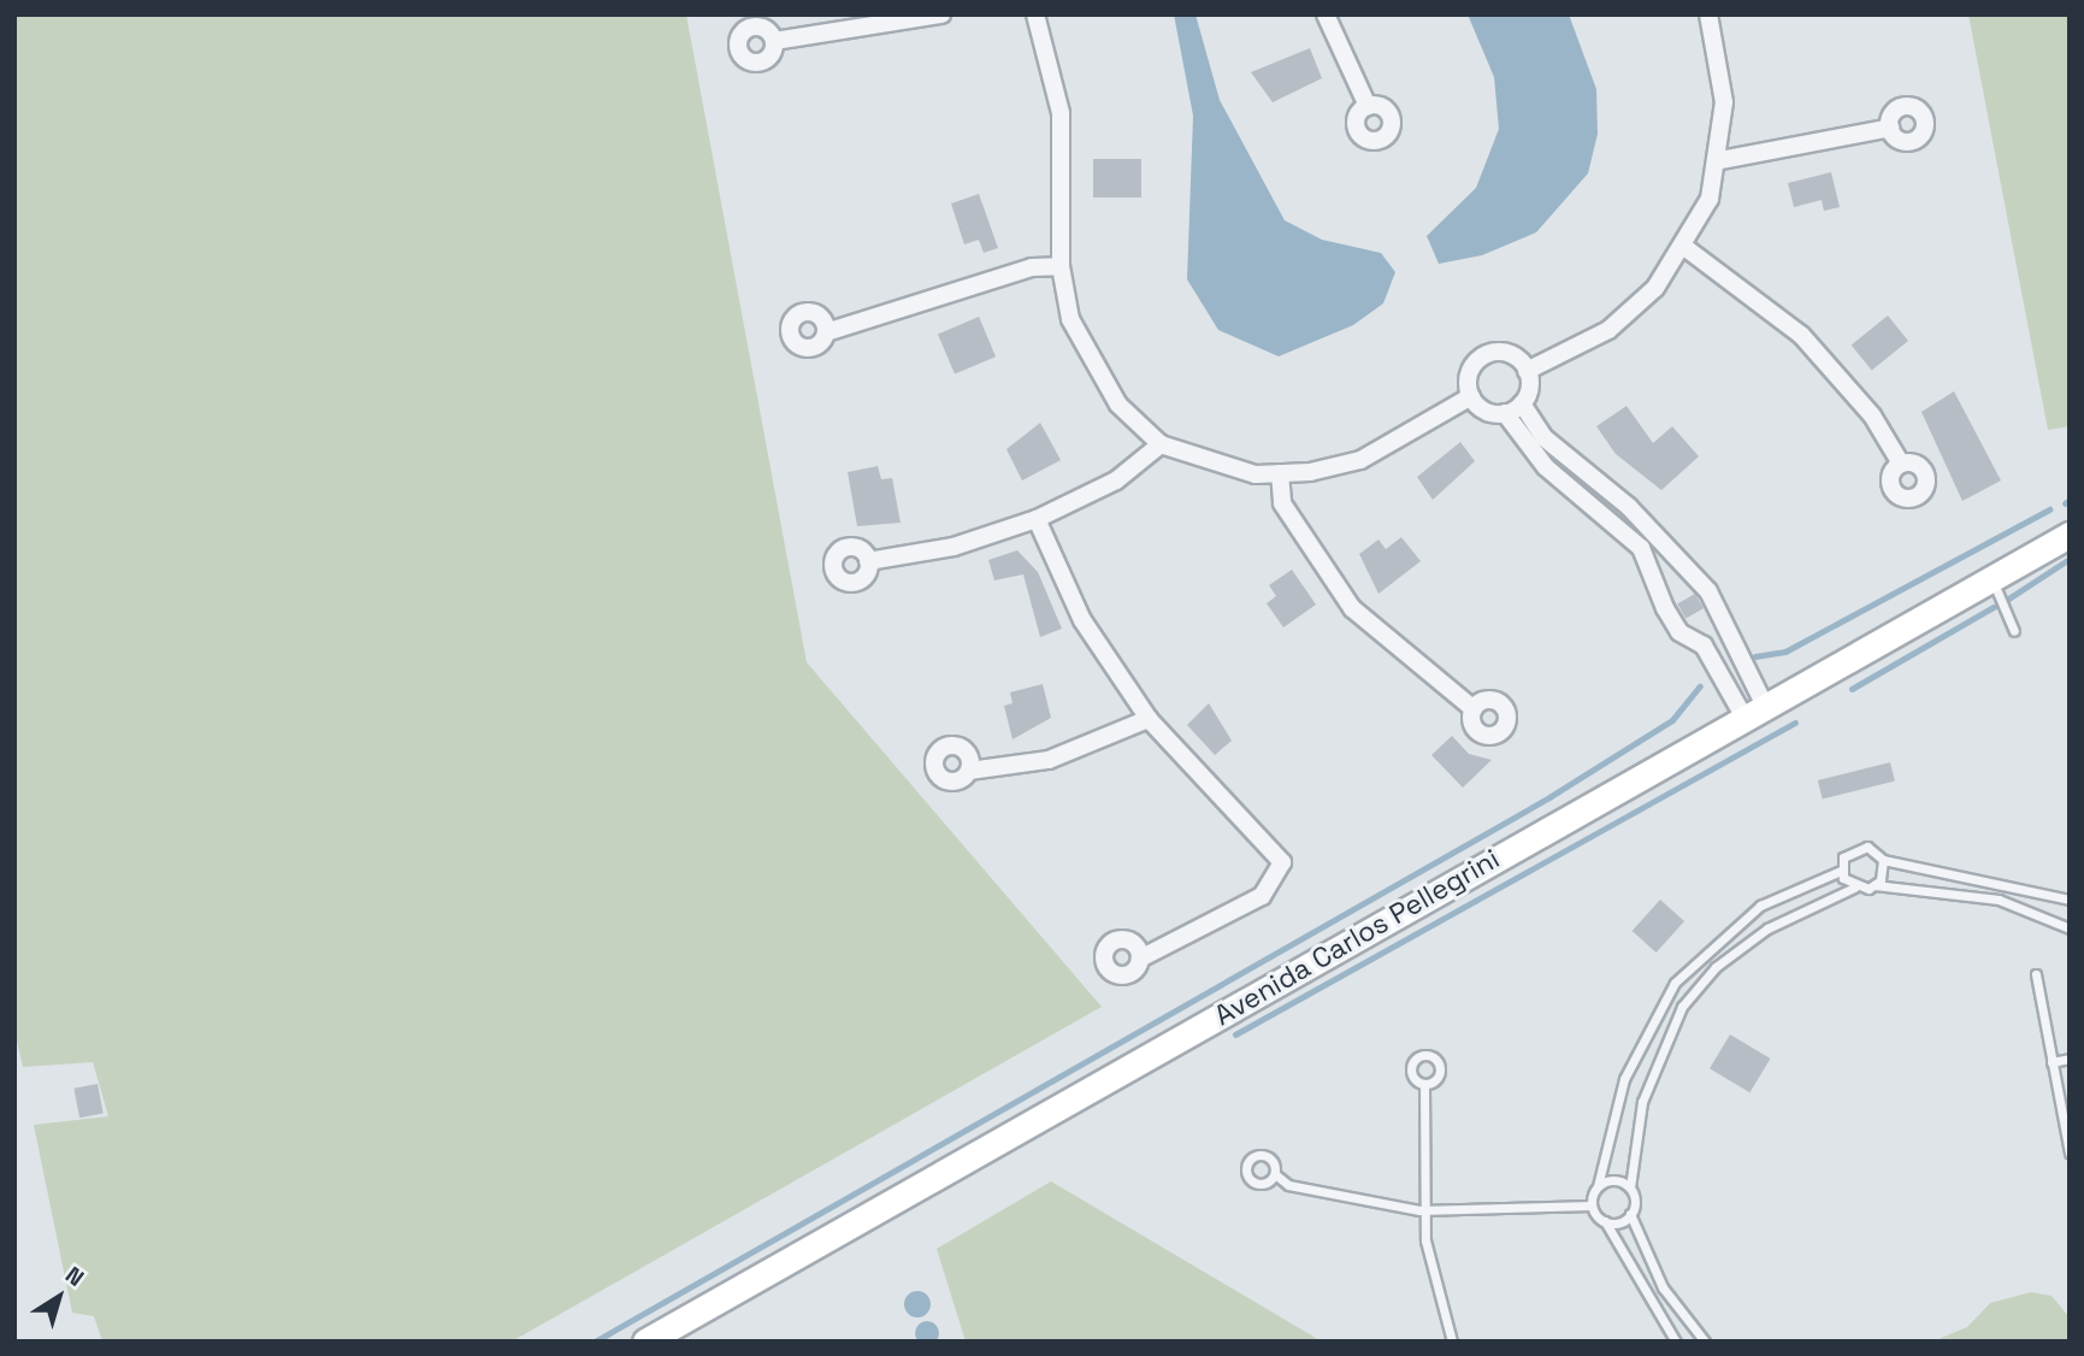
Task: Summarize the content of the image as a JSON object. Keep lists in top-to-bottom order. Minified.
{"streets":{"main road":["Avenida Carlos Pellegrini"]},"north":"top right"}
